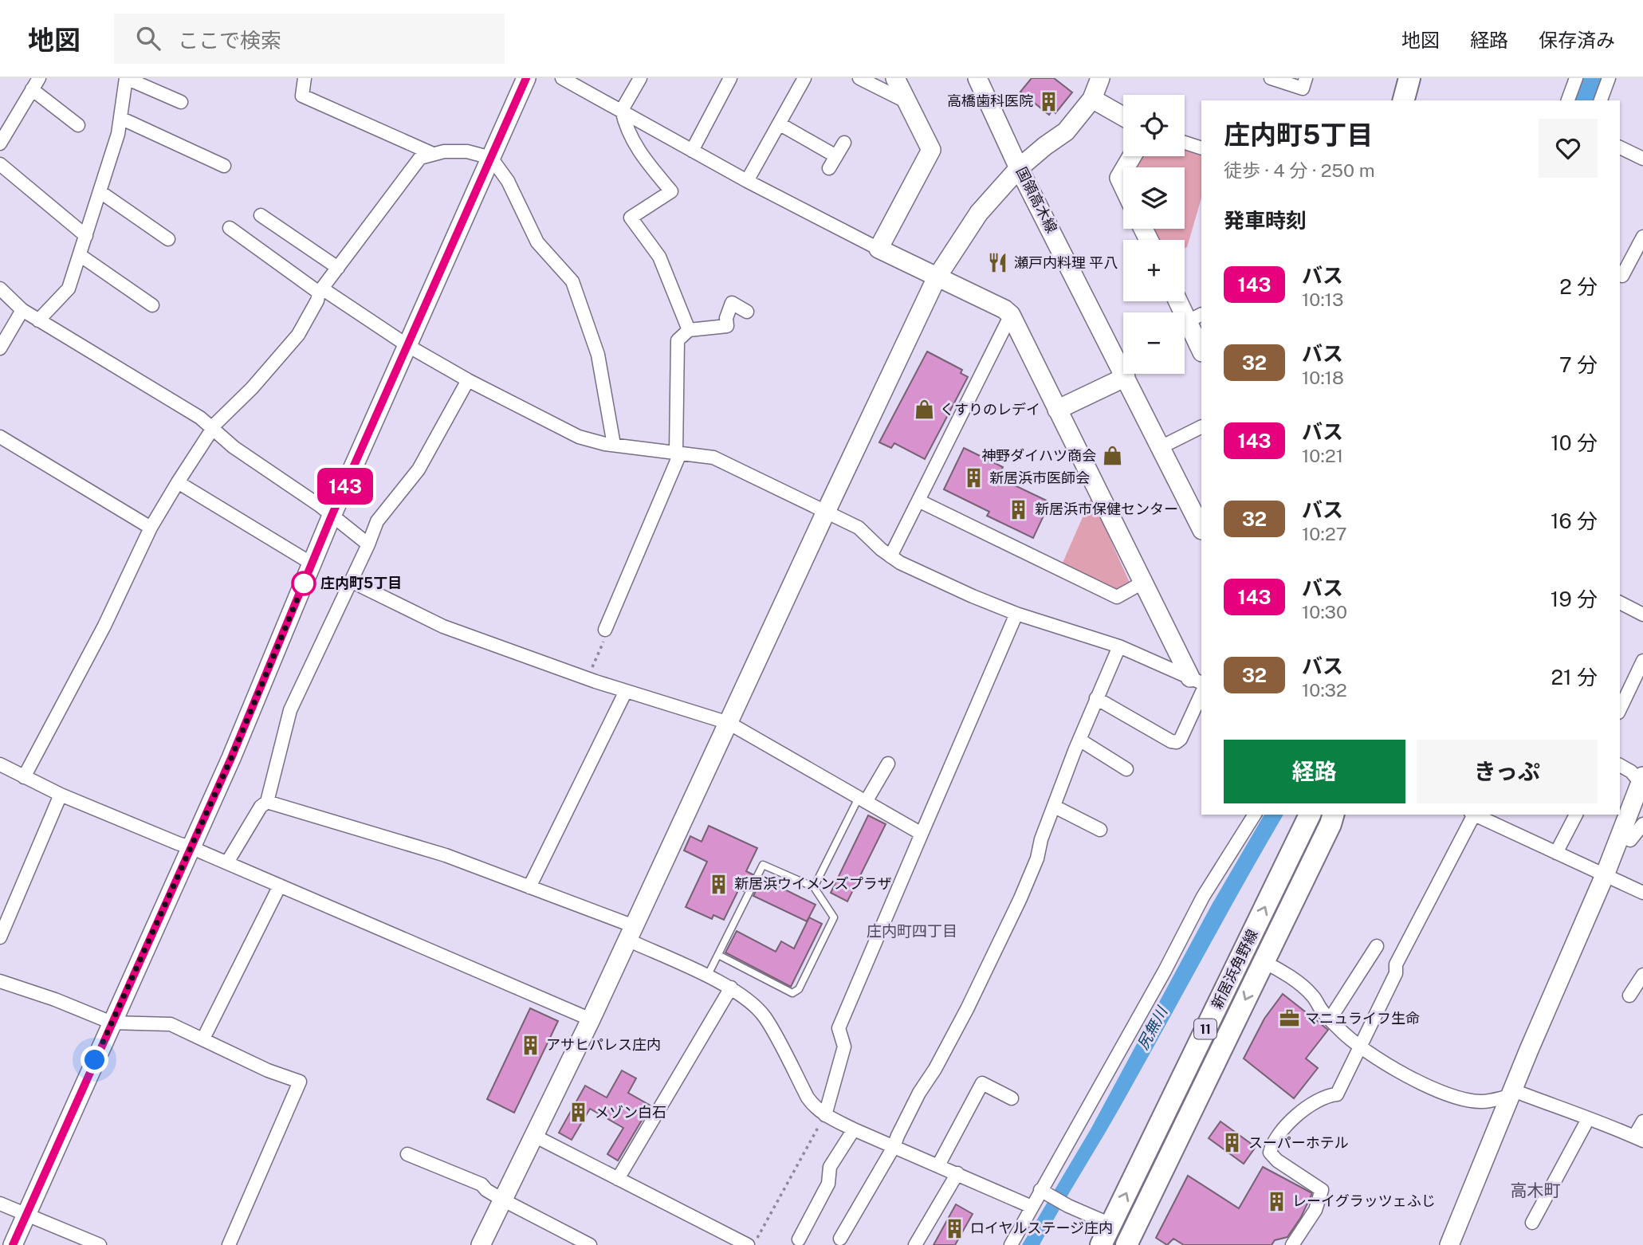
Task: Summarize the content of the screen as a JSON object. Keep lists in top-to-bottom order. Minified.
{"streets":{"main road":["新居浜角野線","11"],"street":["国領高木線"]},"districts":["庄内町四丁目","高木町"],"water":["尻無川"],"places":{"building":["高橋歯科医院","新居浜市医師会","新居浜市保健センター","新居浜ウイメンズプラザ","アサヒパレス庄内","メゾン白石","スーパーホテル","レーイグラッツェふじ","ロイヤルステージ庄内"],"restaurant":["瀬戸内料理 平八"],"shop":["くすりのレデイ","神野ダイハツ商会"],"other":["庄内町5丁目"],"office":["マニュライフ生命"]},"lines":["bus line 143"],"page":{"header":"地図","search":"ここで検索","nav":["地図","経路","保存済み"],"on_map":"143","map_buttons":["+","−"],"heading":[["庄内町5丁目","徒歩 · 4 分 · 250 m"],"発車時刻"],"list":[{"mark":"143","name":"バス","note":"10:13","value":"2 分"},{"mark":"32","name":"バス","note":"10:18","value":"7 分"},{"mark":"143","name":"バス","note":"10:21","value":"10 分"},{"mark":"32","name":"バス","note":"10:27","value":"16 分"},{"mark":"143","name":"バス","note":"10:30","value":"19 分"},{"mark":"32","name":"バス","note":"10:32","value":"21 分"}],"buttons":["経路","きっぷ"]}}
